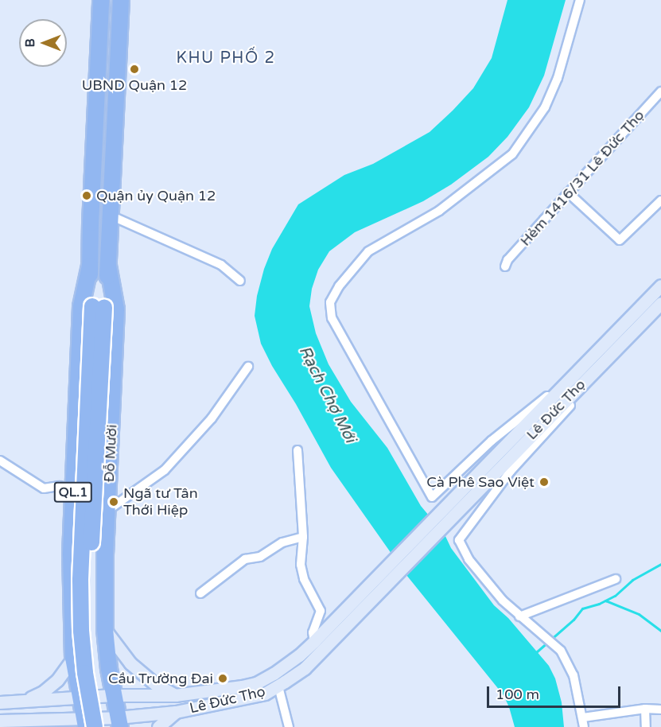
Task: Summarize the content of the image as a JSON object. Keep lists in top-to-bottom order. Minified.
{"streets":{"highway":["Đỗ Mười","QL.1"],"main road":["Lê Đức Thọ"],"street":["Hẻm 1416/31 Lê Đức Thọ"]},"crossings":[["Lê Đức Thọ","Đỗ Mười"],["Lê Đức Thọ","QL.1"],["Đỗ Mười","QL.1"]],"districts":["KHU PHỐ 2"],"water":["Rạch Chợ Mới"],"places":["UBND Quận 12","Quận ủy Quận 12","Cà Phê Sao Việt","Ngã tư Tân Thới Hiệp","Cầu Trường Đai"],"scale_bar":"100 m","north":"left"}
